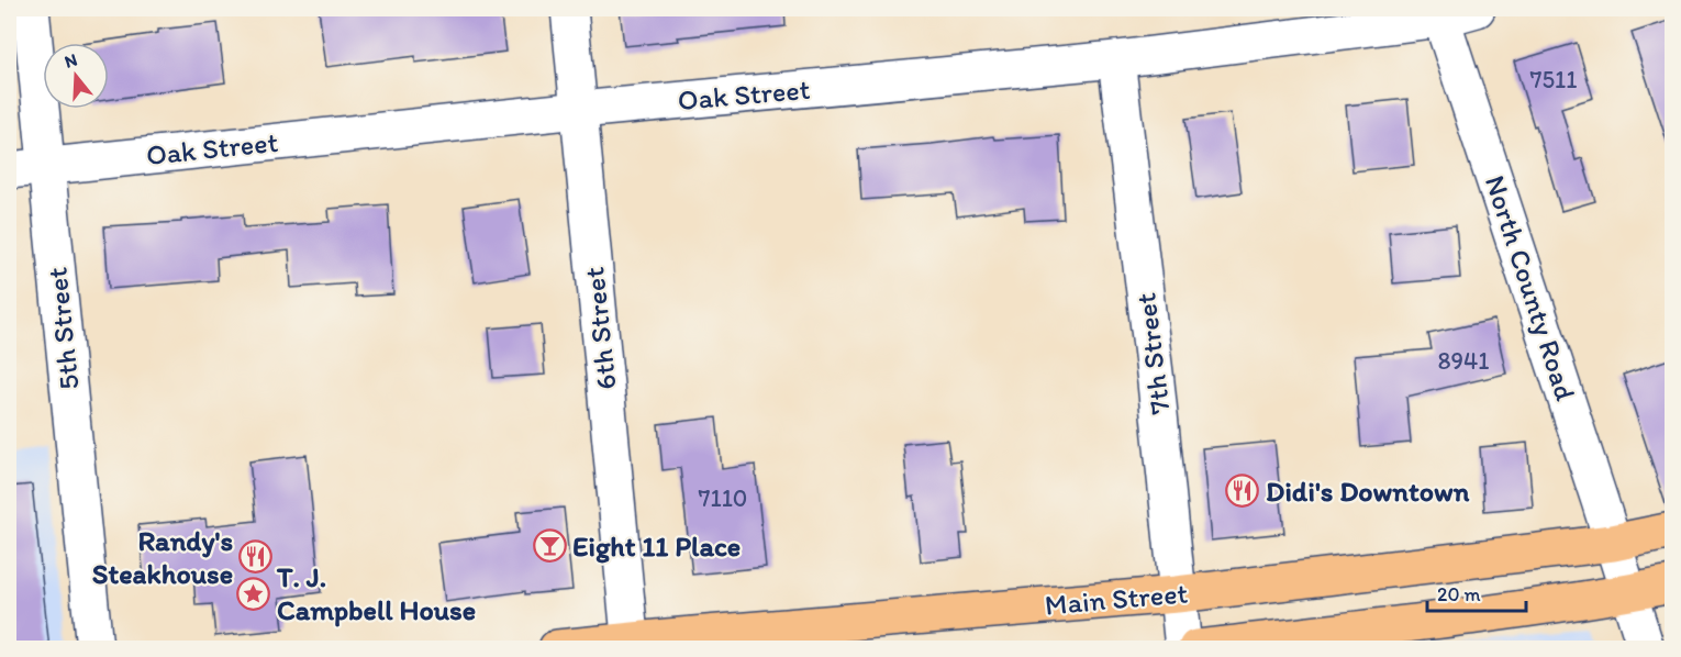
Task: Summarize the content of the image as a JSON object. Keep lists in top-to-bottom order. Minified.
{"streets":{"main road":["Main Street"],"street":["Oak Street","North County Road","5th Street","6th Street","7th Street"]},"crossings":[["Oak Street","North County Road"],["Oak Street","5th Street"],["Oak Street","6th Street"],["Oak Street","7th Street"],["North County Road","Main Street"],["6th Street","Main Street"],["7th Street","Main Street"]],"places":{"restaurant":["Didi's Downtown","Randy's Steakhouse"],"bar":["Eight 11 Place"],"place":["T. J. Campbell House"]},"house_numbers":["7511","8941","7110"],"scale_bar":"20 m","north":"top"}
